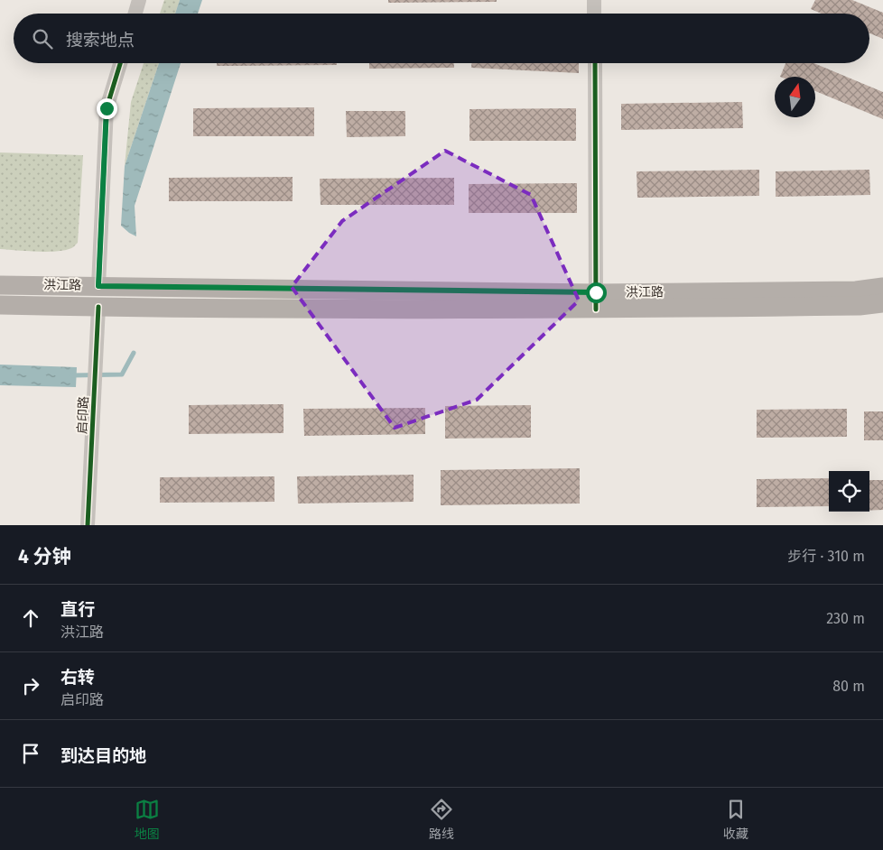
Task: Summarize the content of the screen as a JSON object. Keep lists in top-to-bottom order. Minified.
{"streets":{"main road":["洪江路"],"street":["启印路"]},"crossings":[["洪江路","启印路"]],"north":"top","page":{"search":"搜索地点","heading":["4 分钟","步行 · 310 m"],"list":[["直行","洪江路","230 m"],["右转","启印路","80 m"],"到达目的地"],"nav":["地图","路线","收藏"]}}
